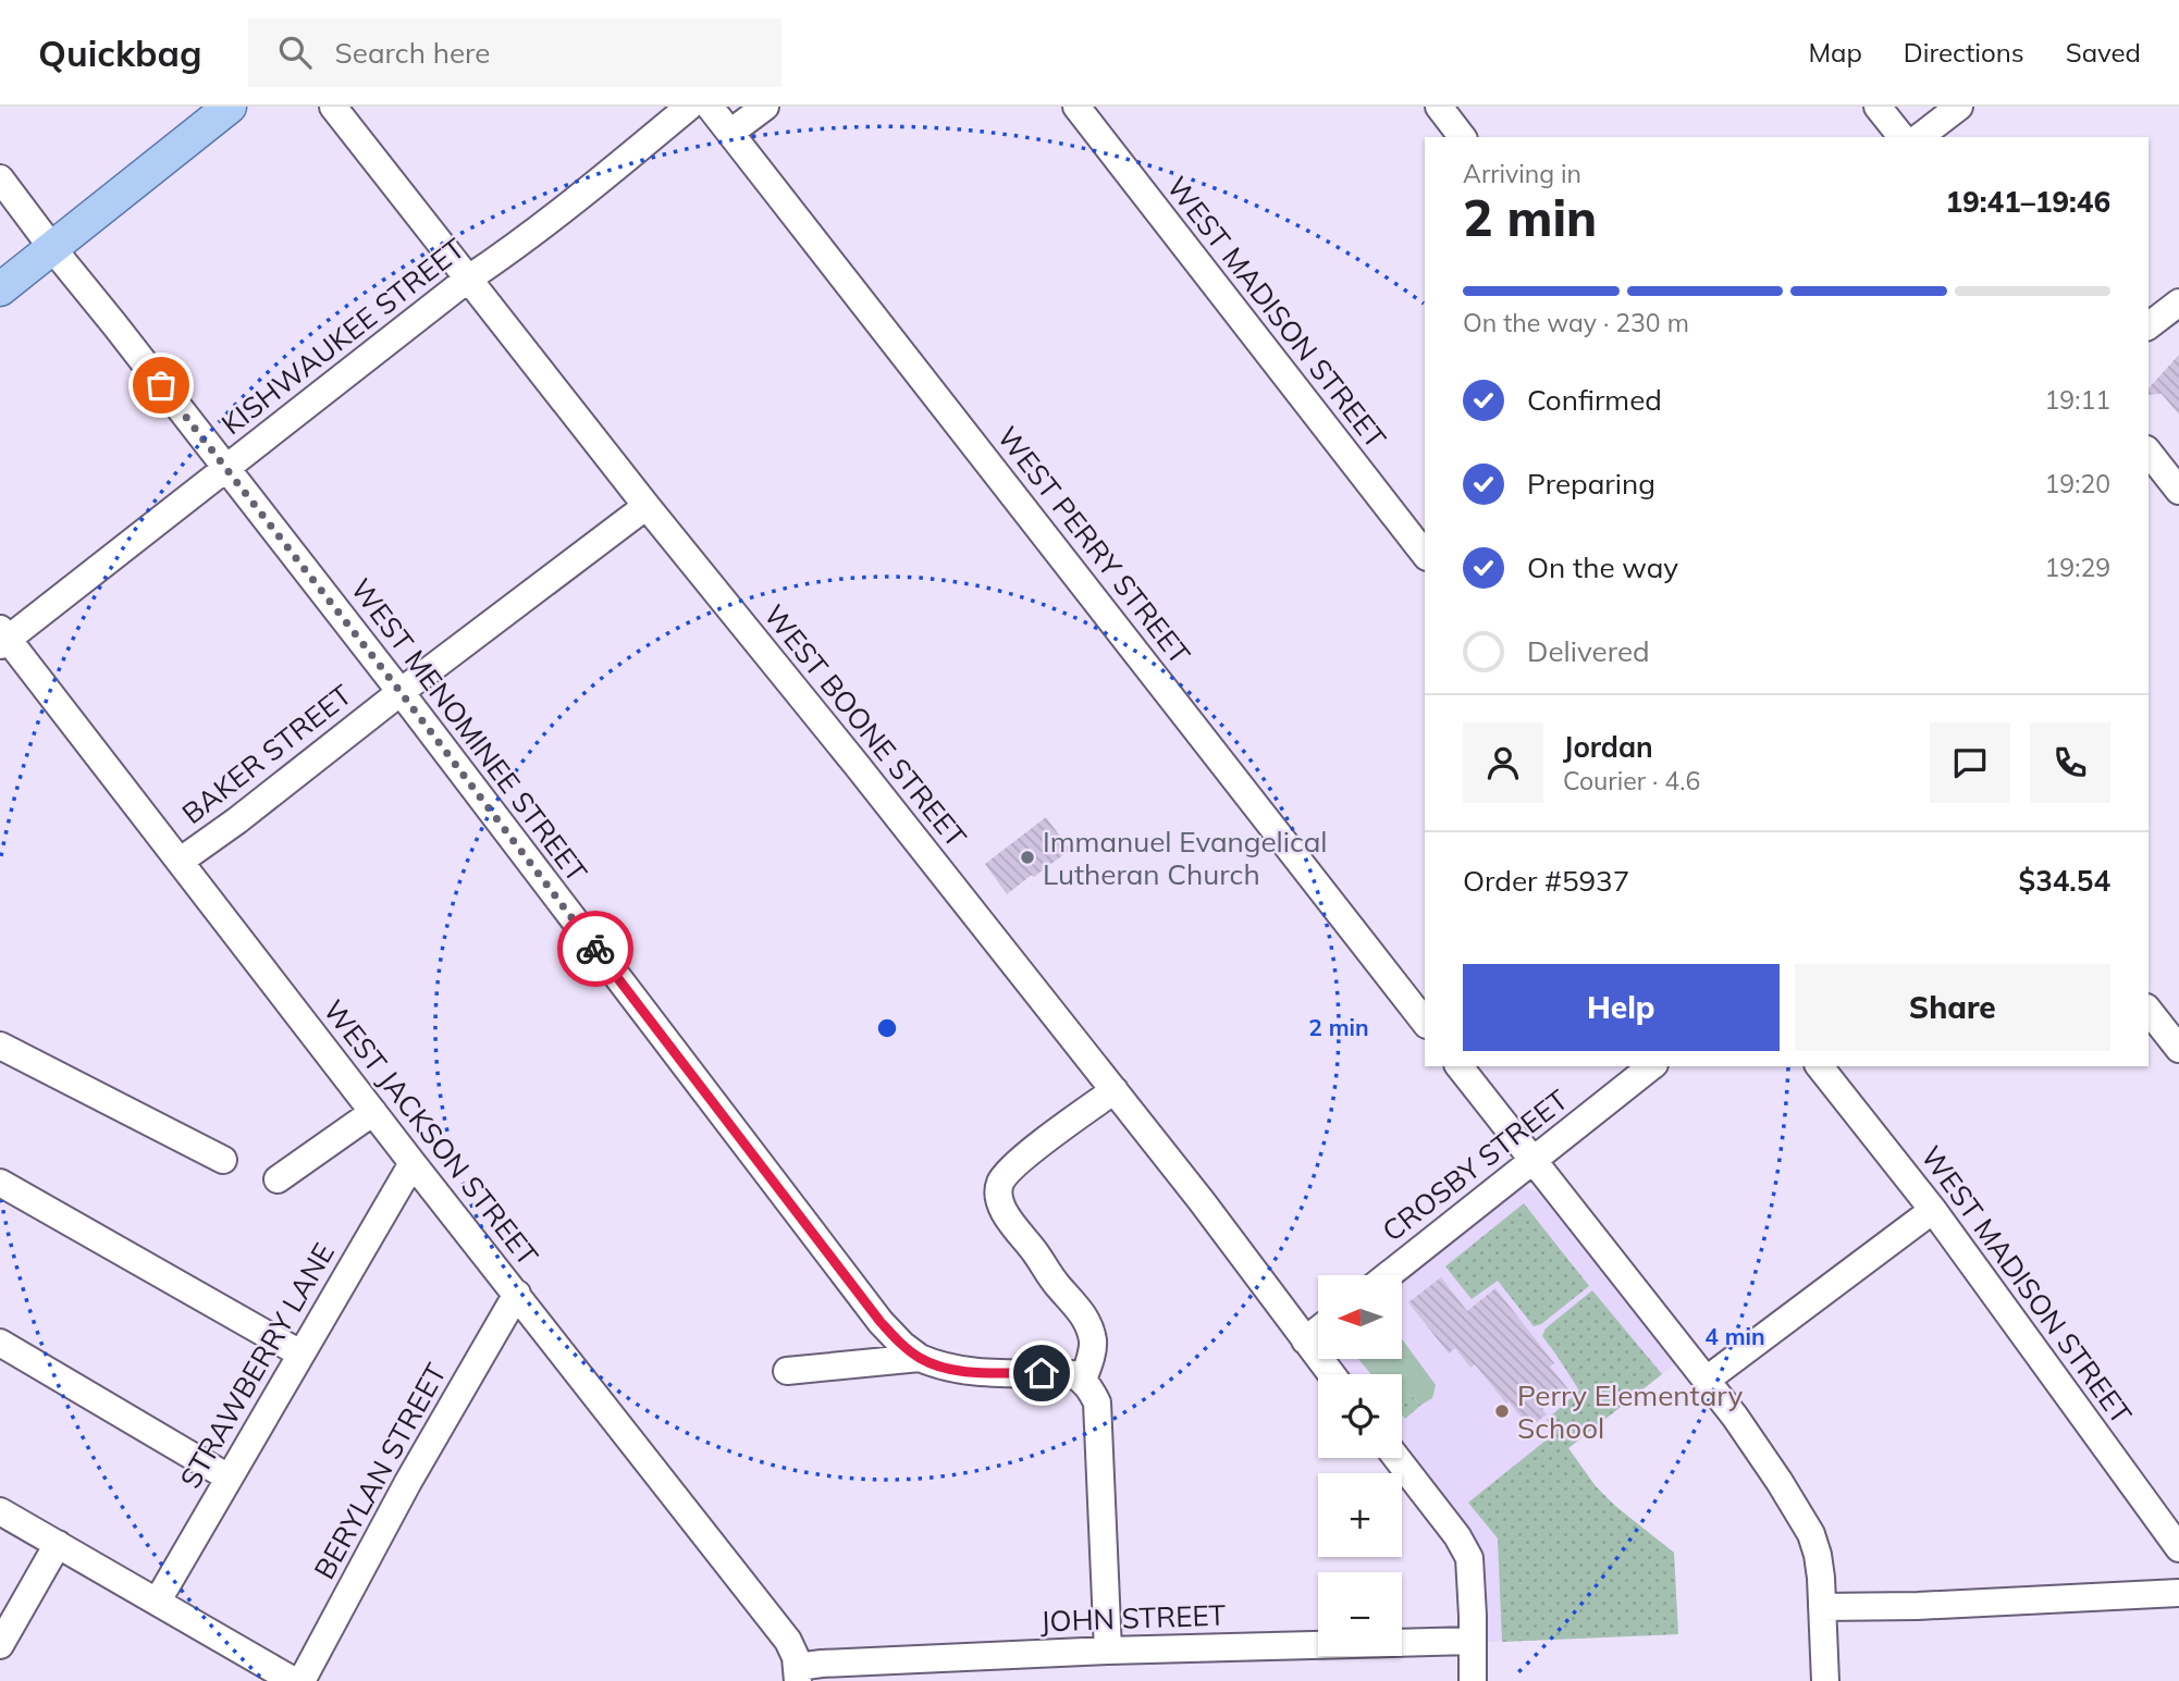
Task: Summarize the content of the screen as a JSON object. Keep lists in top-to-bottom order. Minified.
{"streets":{"street":["WEST MADISON STREET","KISHWAUKEE STREET","WEST PERRY STREET","WEST BOONE STREET","WEST MENOMINEE STREET","BAKER STREET","WEST JACKSON STREET","CROSBY STREET","STRAWBERRY LANE","BERYLAN STREET","JOHN STREET"]},"crossings":[["KISHWAUKEE STREET","WEST BOONE STREET"],["KISHWAUKEE STREET","WEST MENOMINEE STREET"],["KISHWAUKEE STREET","WEST JACKSON STREET"],["WEST BOONE STREET","BAKER STREET"],["WEST MENOMINEE STREET","BAKER STREET"],["BAKER STREET","WEST JACKSON STREET"],["WEST JACKSON STREET","STRAWBERRY LANE"],["WEST JACKSON STREET","BERYLAN STREET"],["WEST JACKSON STREET","JOHN STREET"]],"places":["Immanuel Evangelical Lutheran Church","Perry Elementary School"],"north":"left","page":{"header":"Quickbag","search":"Search here","nav":["Map","Directions","Saved"],"heading":["2 min","Arriving in","19:41–19:46"],"panel":["Jordan","Courier · 4.6","Order #5937","$34.54"],"bar":"On the way · 230 m","list":[["Confirmed","19:11"],["Preparing","19:20"],["On the way","19:29"],"Delivered"],"buttons":["Help","Share"],"map_buttons":["+","−"]},"rings":["2 min","4 min"]}
